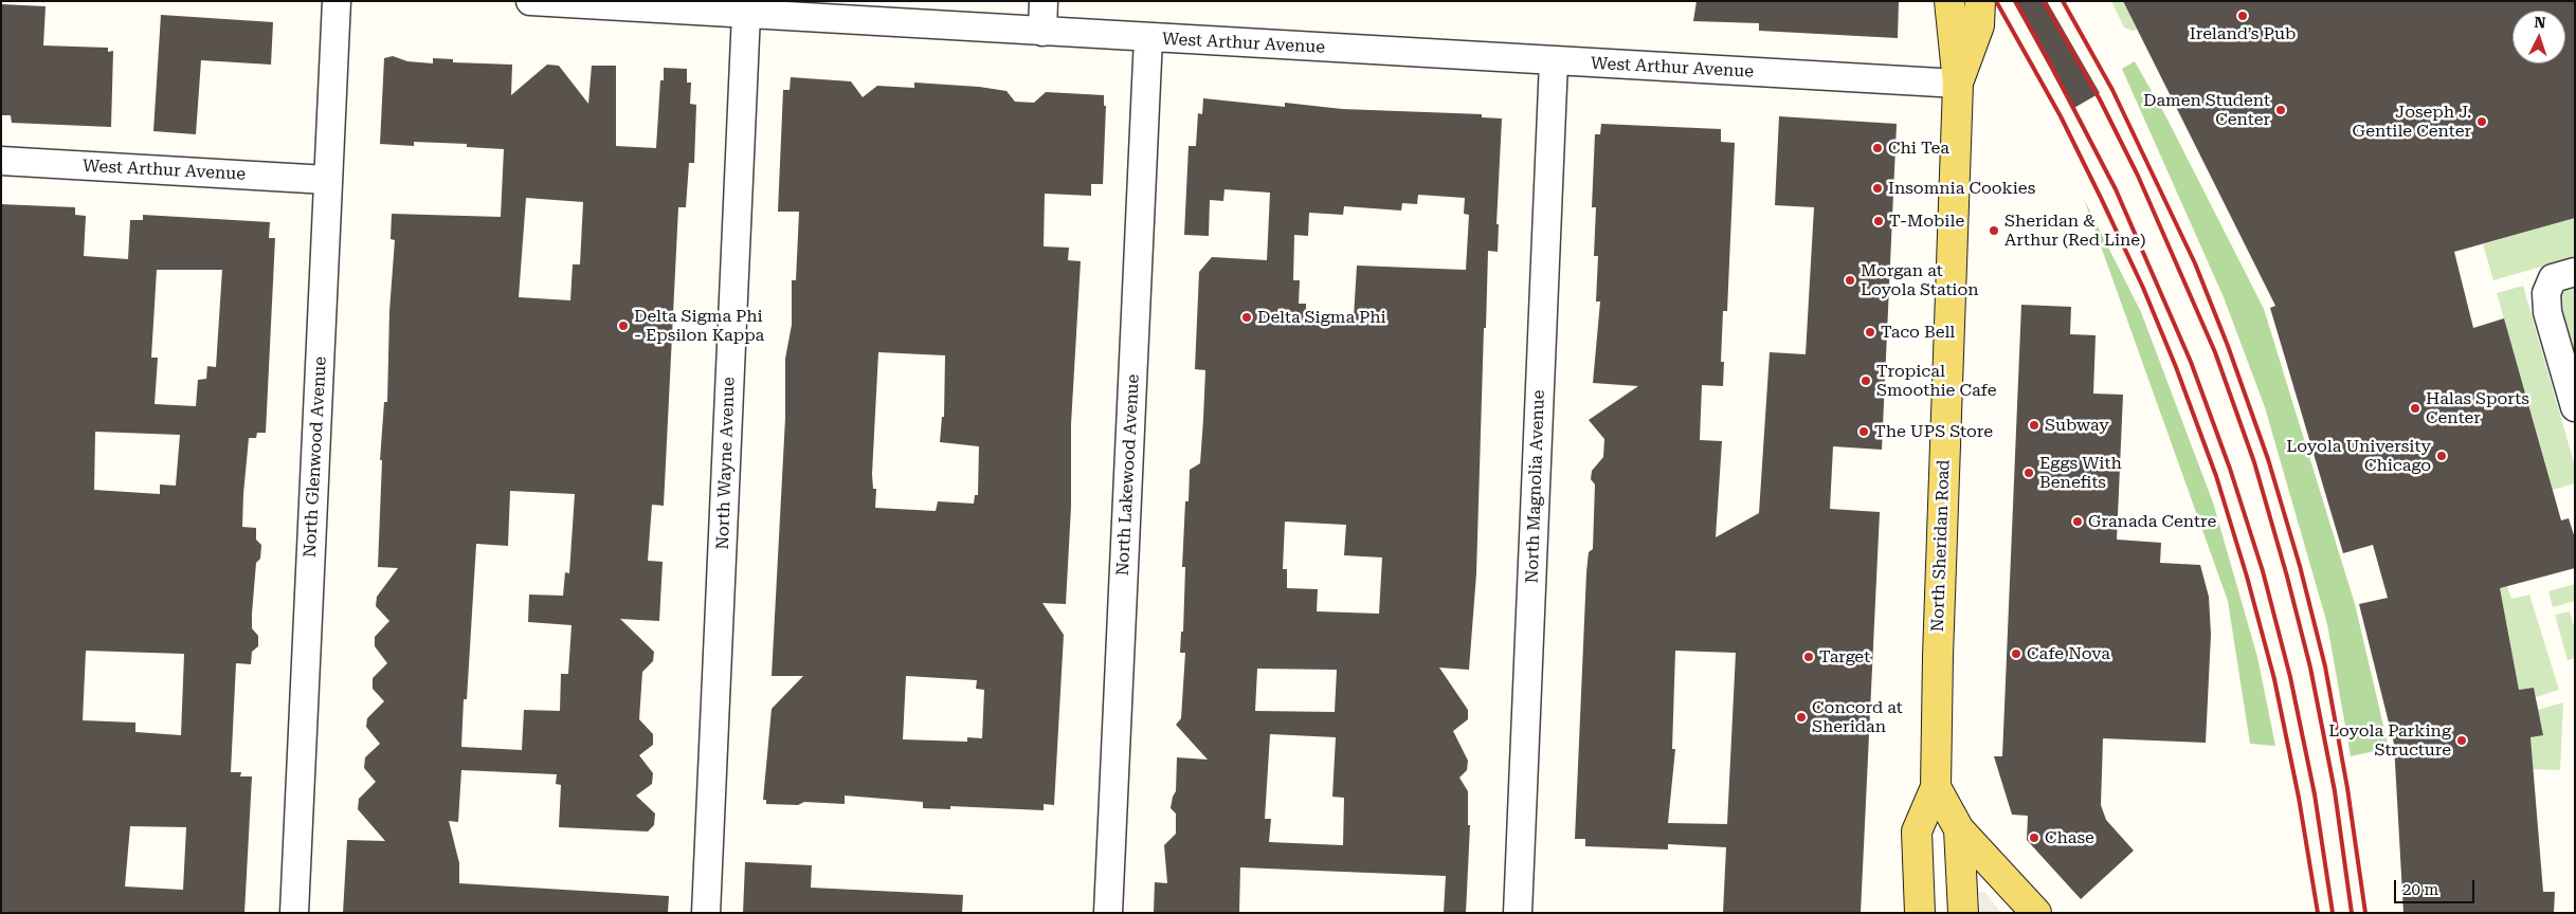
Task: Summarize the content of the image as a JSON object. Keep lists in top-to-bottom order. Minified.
{"streets":{"main road":["North Sheridan Road"],"street":["West Arthur Avenue","North Glenwood Avenue","North Wayne Avenue","North Lakewood Avenue","North Magnolia Avenue"]},"crossings":[["West Arthur Avenue","North Glenwood Avenue"],["West Arthur Avenue","North Wayne Avenue"],["West Arthur Avenue","North Lakewood Avenue"],["West Arthur Avenue","North Magnolia Avenue"],["West Arthur Avenue","North Sheridan Road"]],"places":["Ireland’s Pub","Damen Student Center","Joseph J. Gentile Center","Chi Tea","Insomnia Cookies","T-Mobile","Sheridan & Arthur (Red Line)","Morgan at Loyola Station","Delta Sigma Phi","Delta Sigma Phi - Epsilon Kappa","Taco Bell","Tropical Smoothie Cafe","Halas Sports Center","Subway","The UPS Store","Loyola University Chicago","Eggs With Benefits","Granada Centre","Cafe Nova","Target","Concord at Sheridan","Loyola Parking Structure","Chase"],"scale_bar":"20 m","north":"top"}
